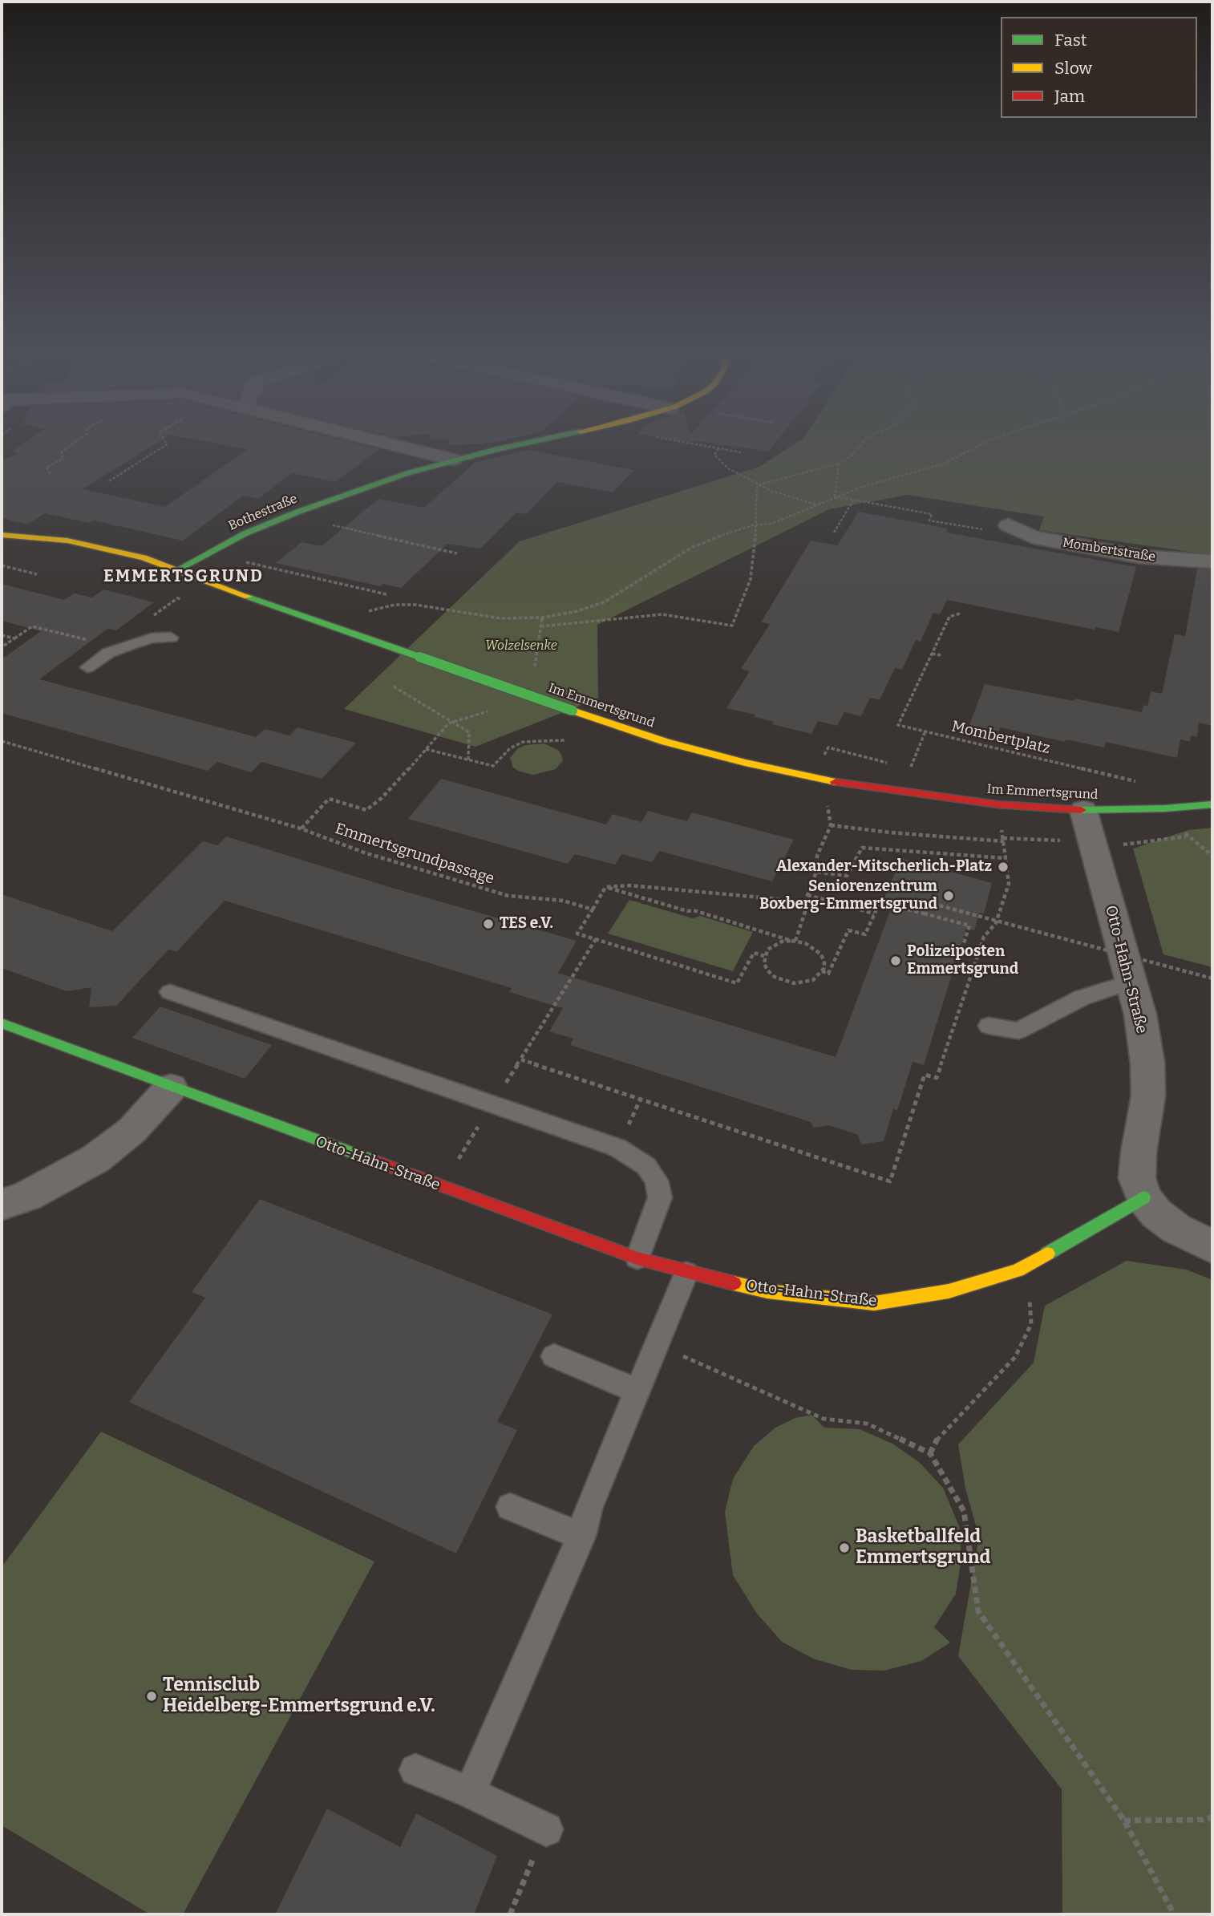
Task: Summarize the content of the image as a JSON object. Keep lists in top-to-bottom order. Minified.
{"streets":{"street":["Bothestraße","Mombertstraße","Im Emmertsgrund","Otto-Hahn-Straße"],"path":["Mombertplatz","Emmertsgrundpassage"]},"crossings":[["Bothestraße","Im Emmertsgrund"],["Im Emmertsgrund","Mombertplatz"],["Im Emmertsgrund","Otto-Hahn-Straße"]],"districts":["EMMERTSGRUND"],"parks":["Wolzelsenke"],"places":["Alexander-Mitscherlich-Platz","Seniorenzentrum Boxberg-Emmertsgrund","TES e.V.","Polizeiposten Emmertsgrund","Basketballfeld Emmertsgrund","Tennisclub Heidelberg-Emmertsgrund e.V."],"legend":["Fast","Slow","Jam"]}
